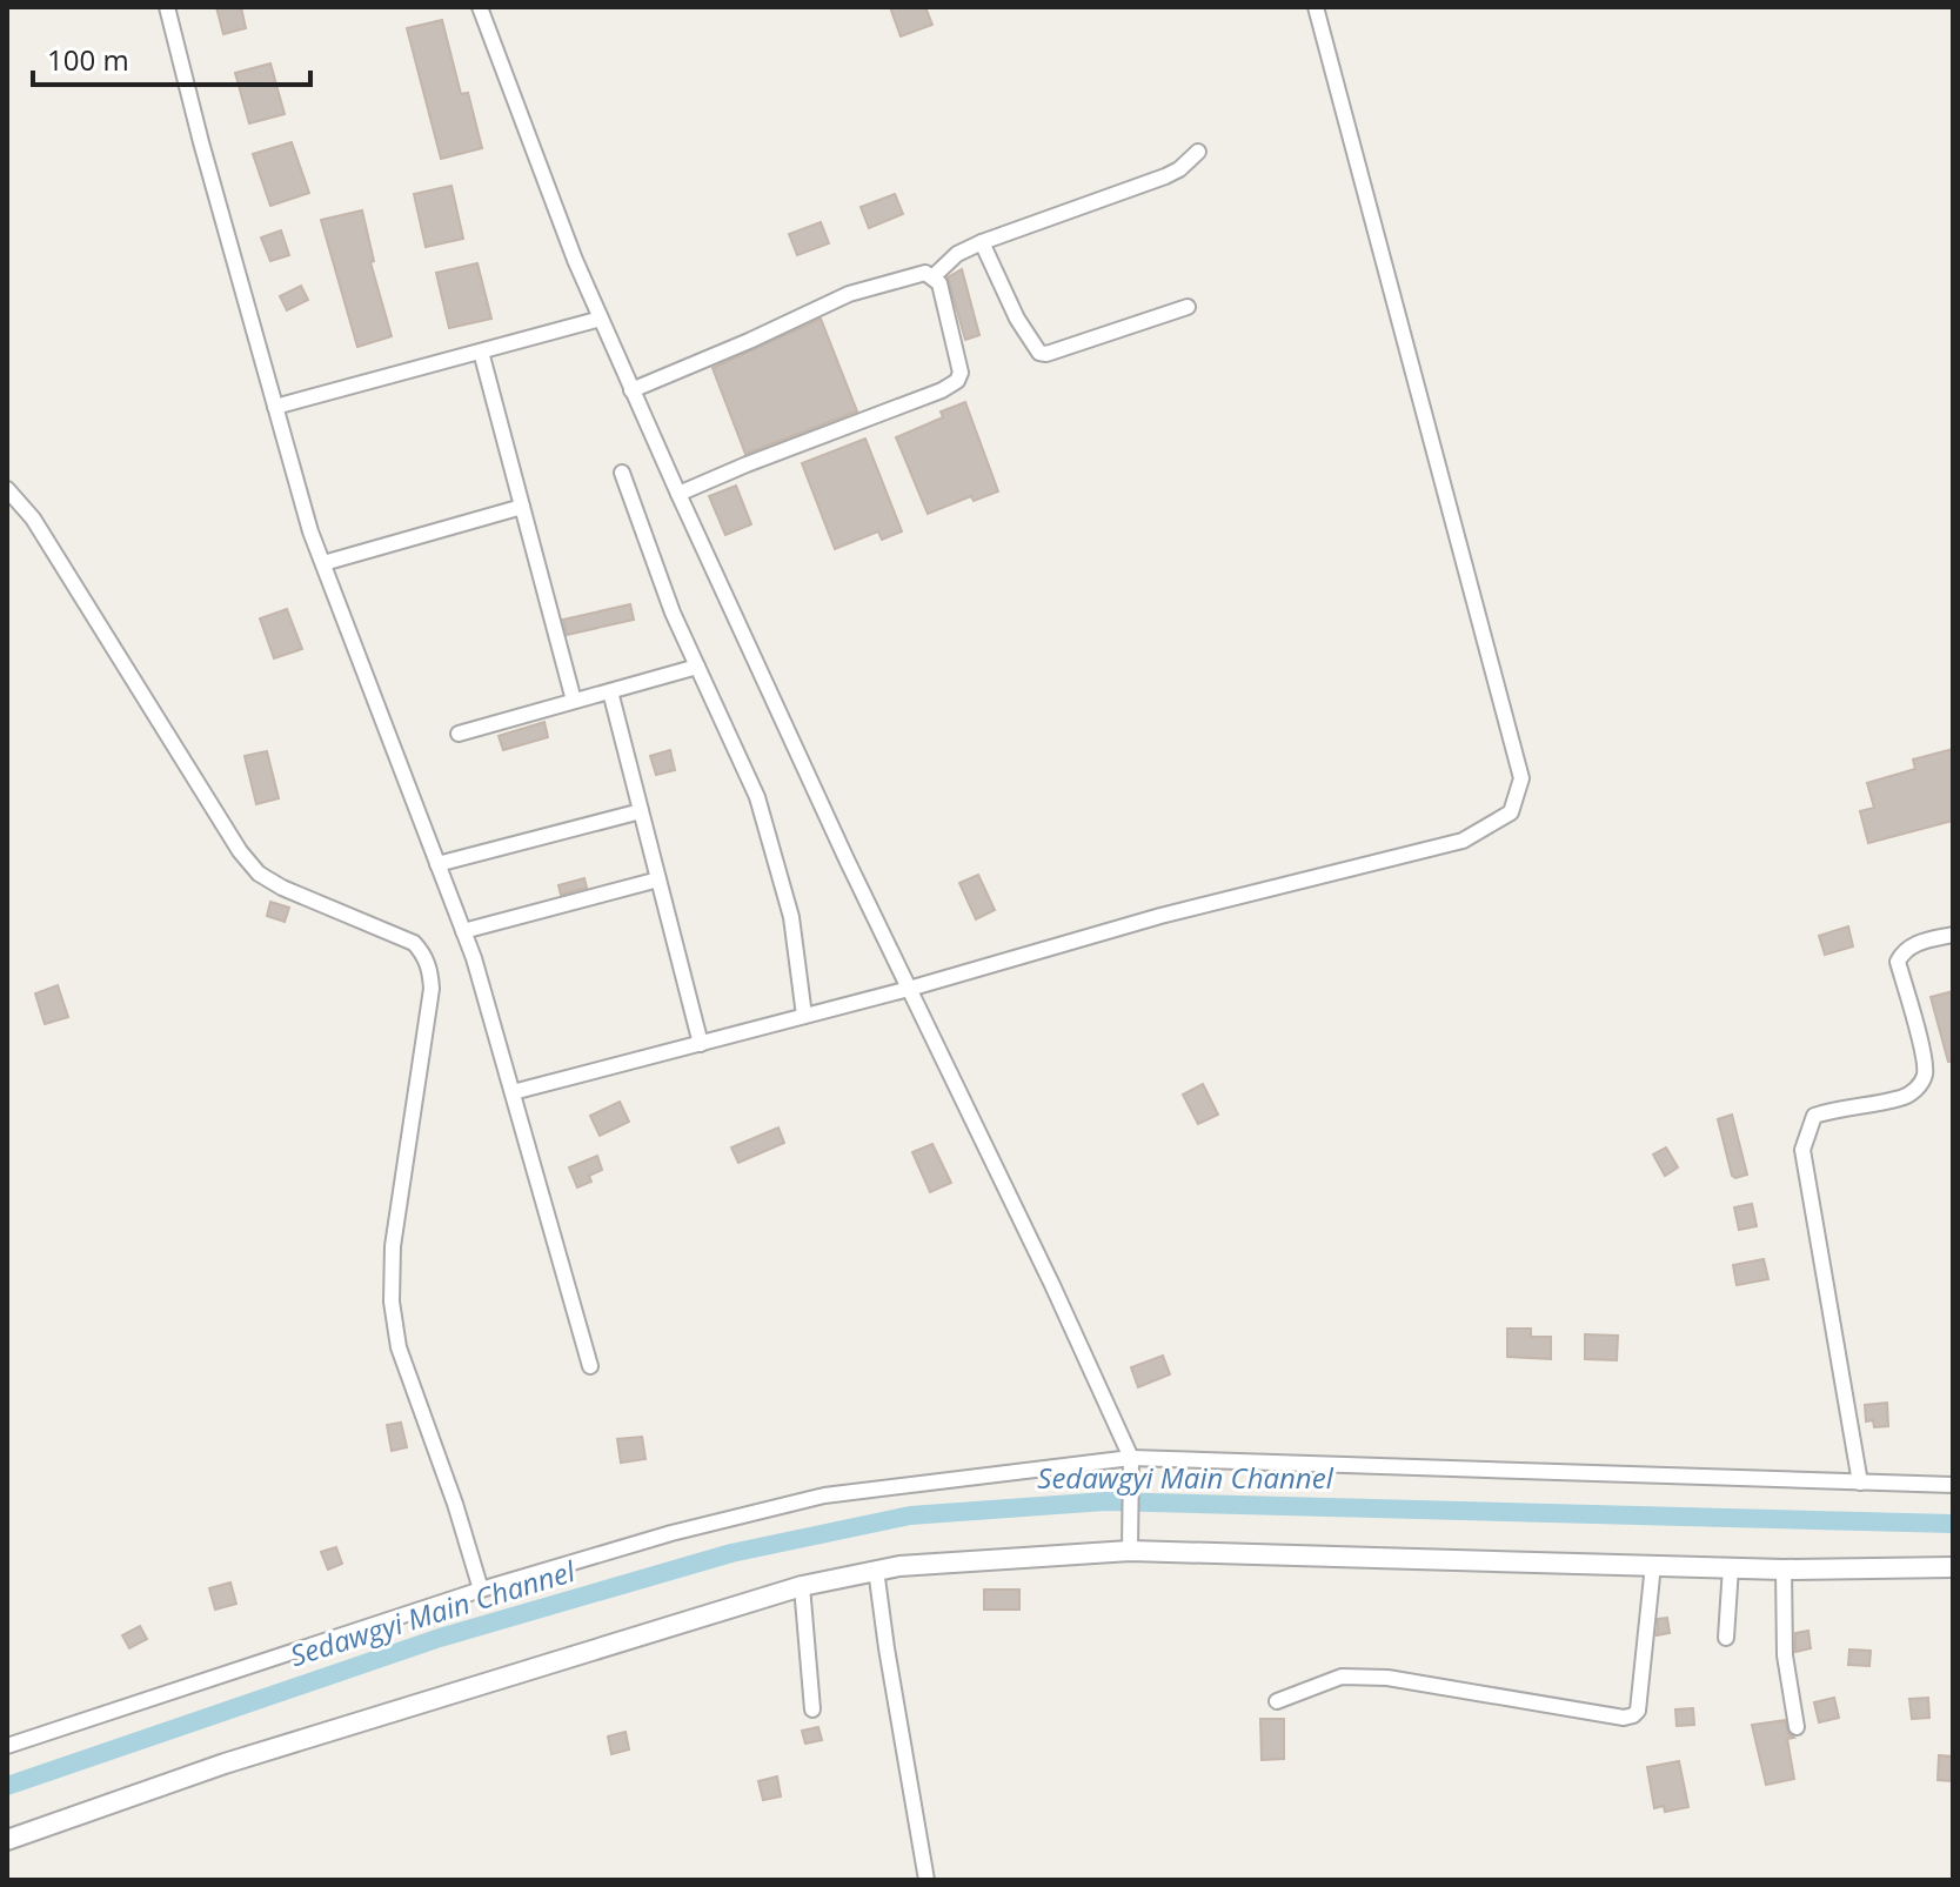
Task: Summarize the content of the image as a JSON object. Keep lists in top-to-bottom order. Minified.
{"water":["Sedawgyi Main Channel"],"scale_bar":"100 m"}
